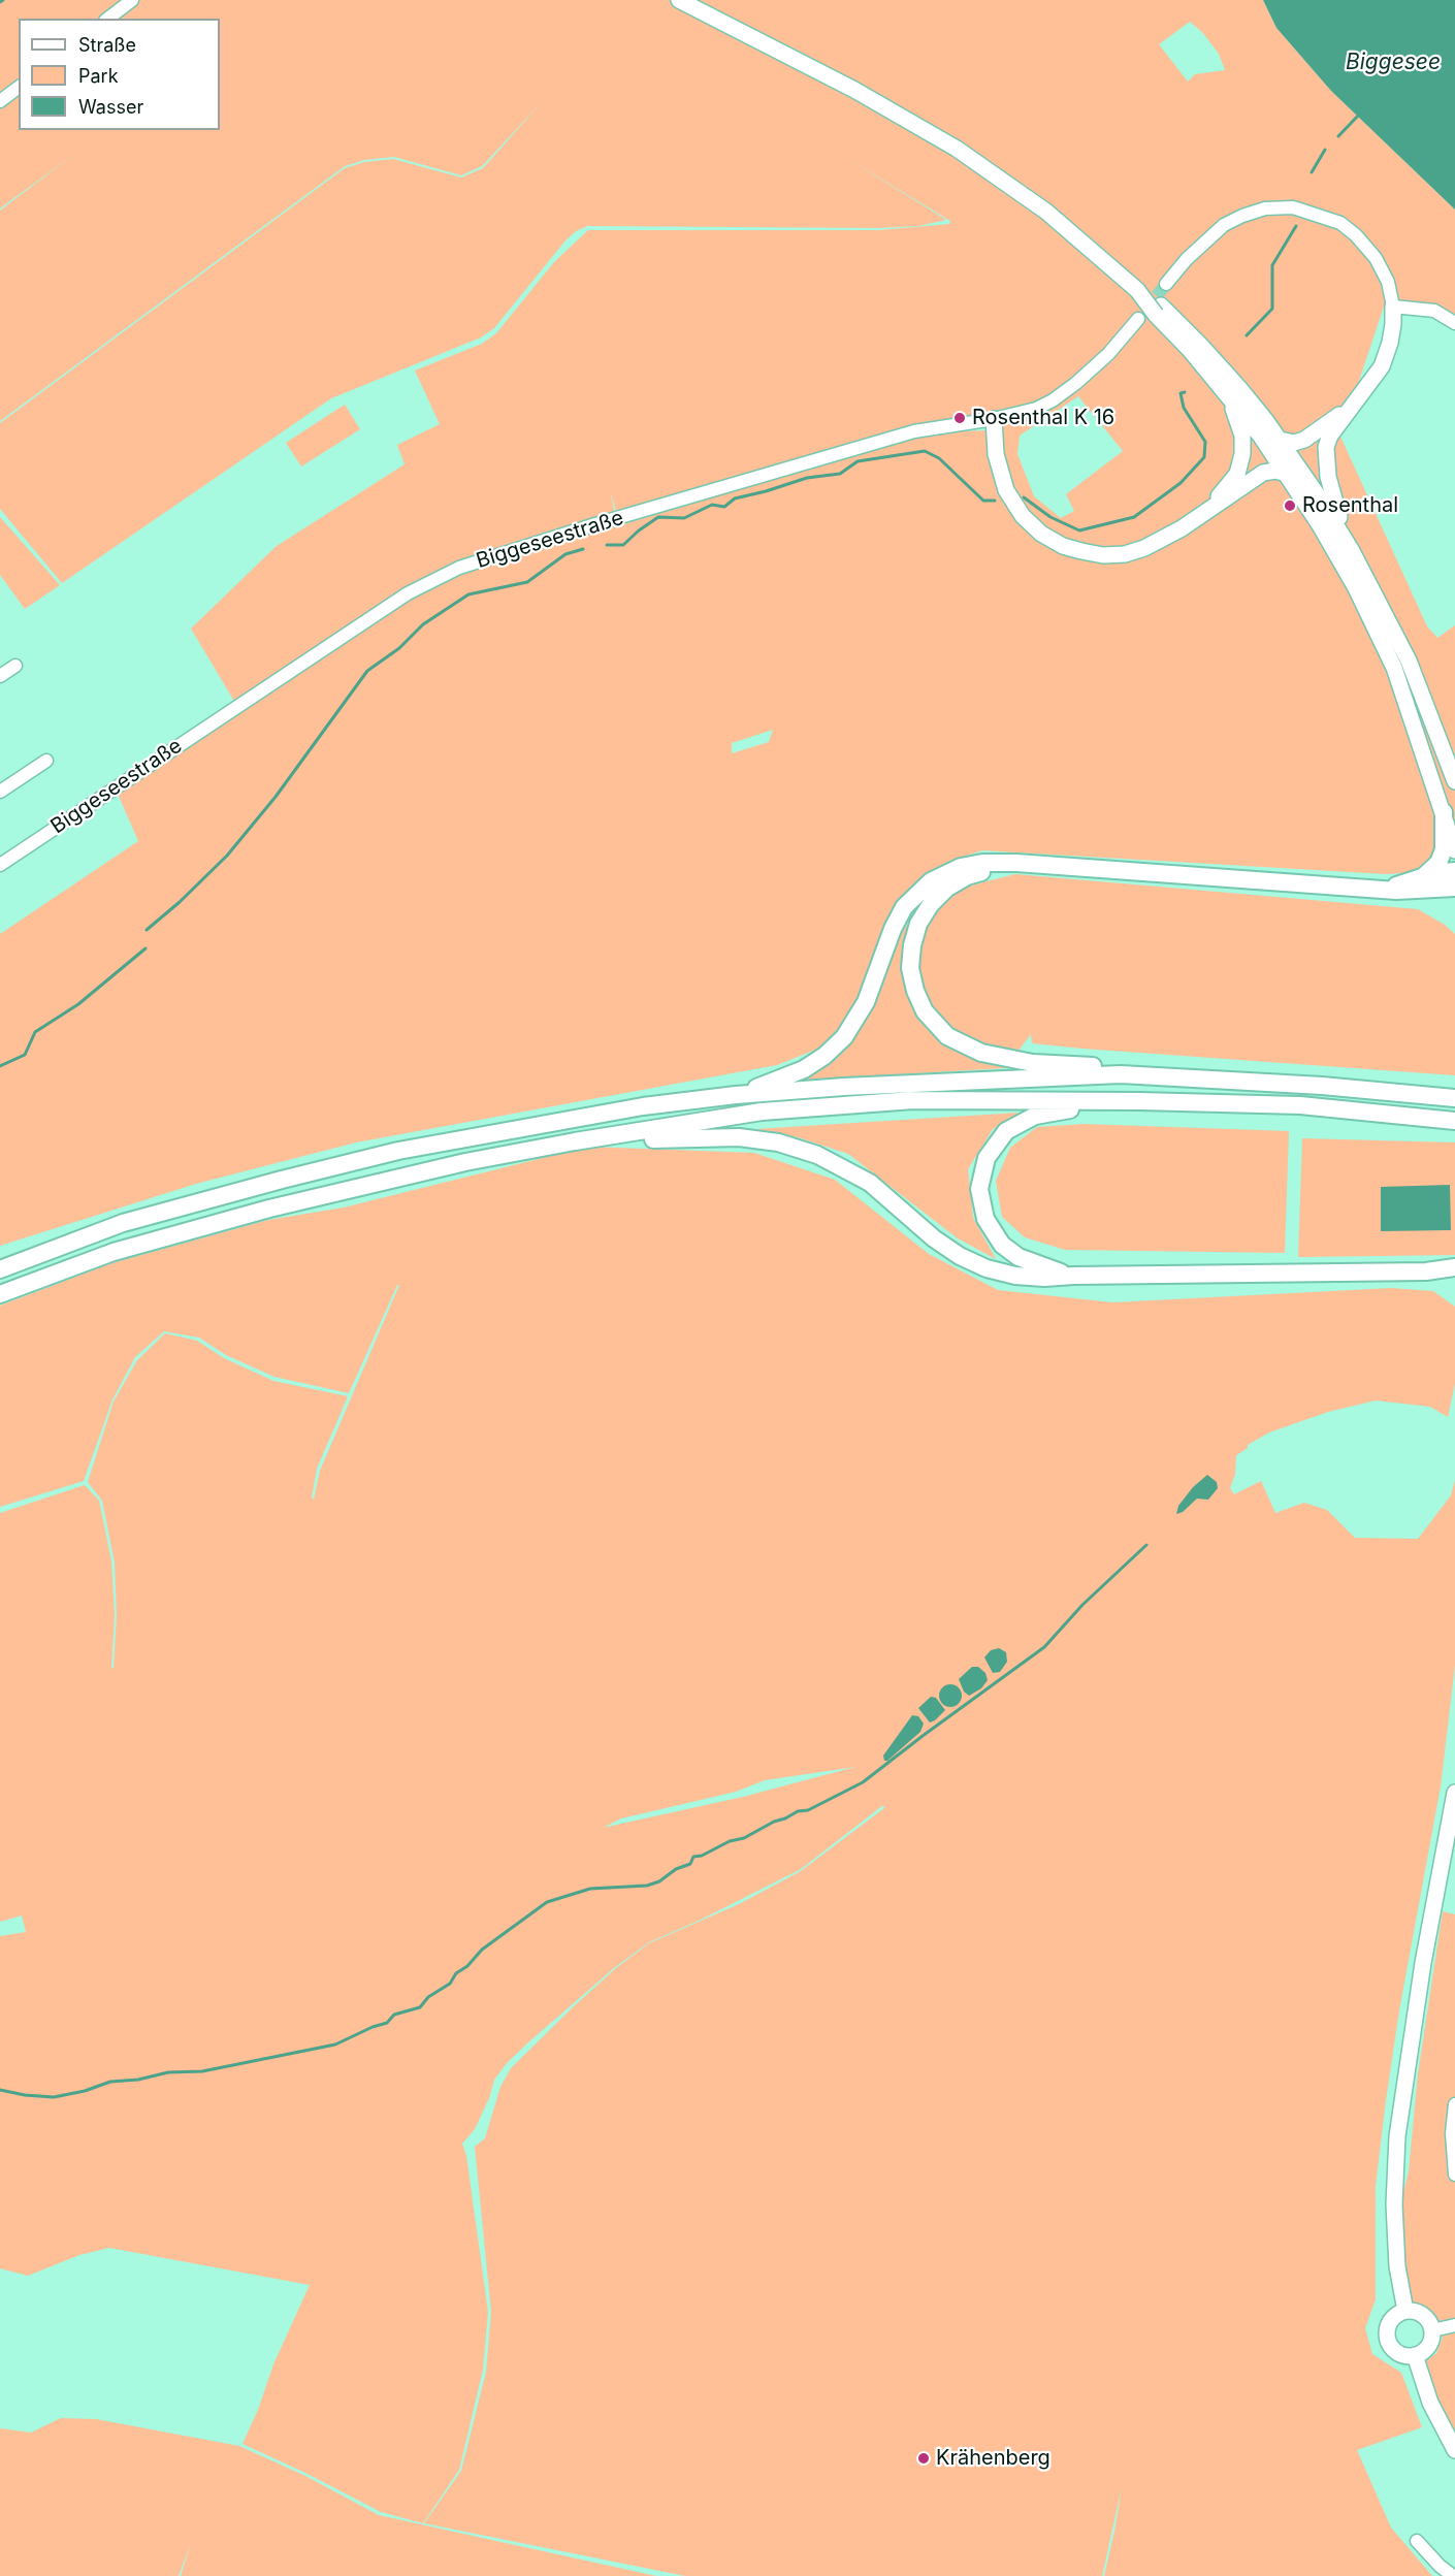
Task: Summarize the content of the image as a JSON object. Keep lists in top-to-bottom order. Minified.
{"streets":{"street":["Biggeseestraße"]},"water":["Biggesee"],"places":["Rosenthal K 16","Rosenthal","Krähenberg"],"legend":["Straße","Park","Wasser"]}
